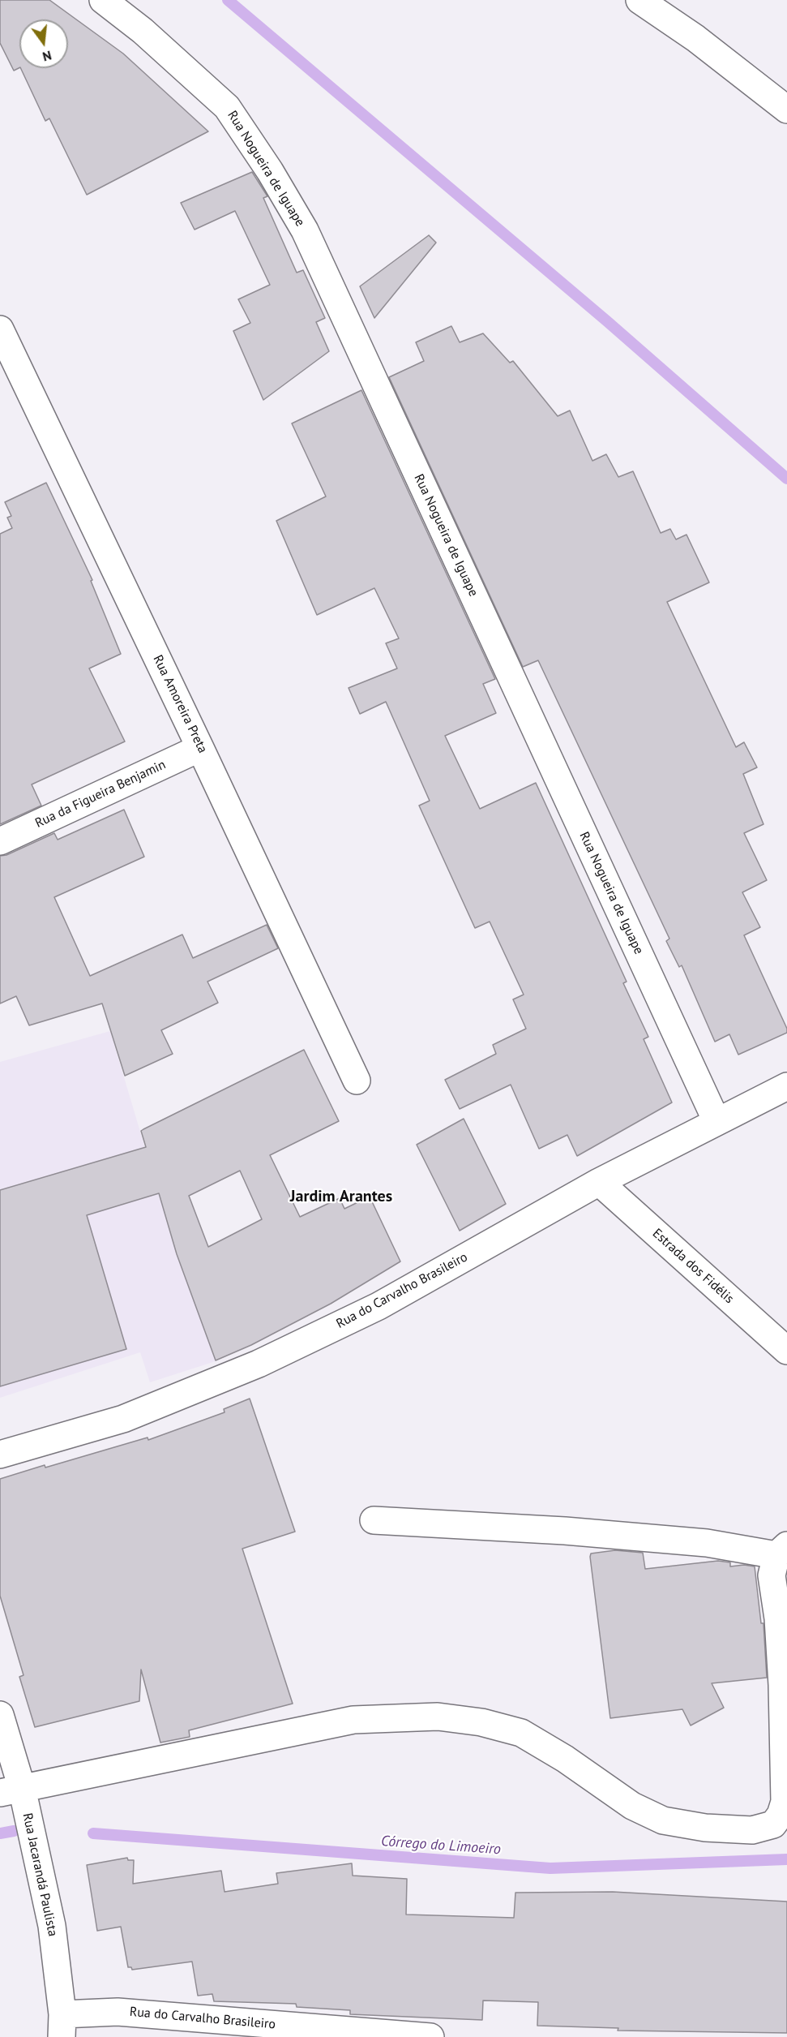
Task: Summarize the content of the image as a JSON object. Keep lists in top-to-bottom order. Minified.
{"streets":{"street":["Rua Nogueira de Iguape","Rua Amoreira Preta","Rua da Figueira Benjamin","Estrada dos Fidélis","Rua do Carvalho Brasileiro","Rua Jacarandá Paulista"]},"crossings":[["Rua Nogueira de Iguape","Rua do Carvalho Brasileiro"],["Rua Amoreira Preta","Rua da Figueira Benjamin"],["Estrada dos Fidélis","Rua do Carvalho Brasileiro"],["Rua do Carvalho Brasileiro","Rua Jacarandá Paulista"]],"districts":["Jardim Arantes"],"water":["Córrego do Limoeiro"],"north":"bottom"}
